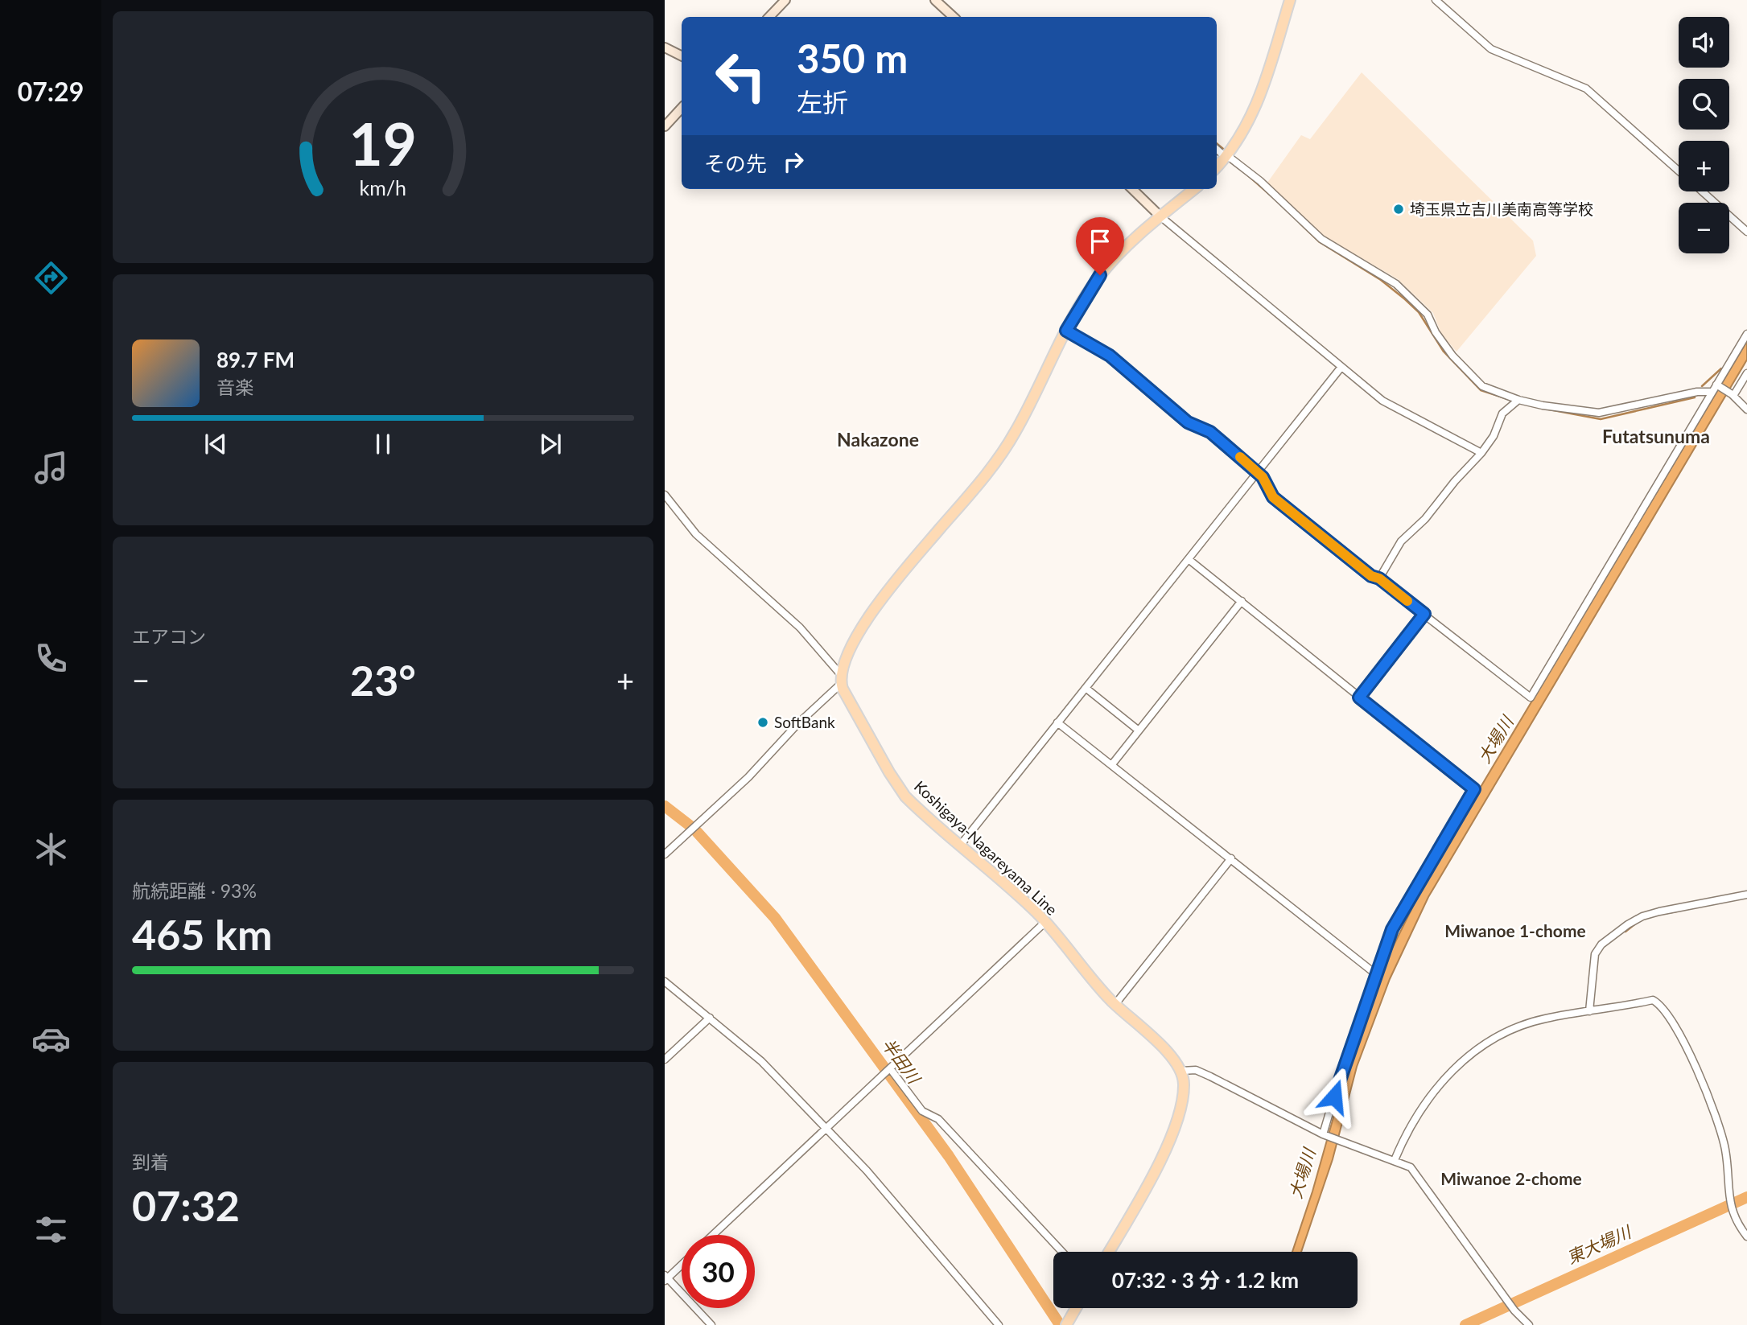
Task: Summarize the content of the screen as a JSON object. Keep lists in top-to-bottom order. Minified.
{"streets":{"main road":["Koshigaya-Nagareyama Line"]},"districts":["Futatsunuma","Nakazone","Miwanoe 1-chome","Miwanoe 2-chome"],"water":["大場川","半田川","東大場川"],"places":["埼玉県立吉川美南高等学校","SoftBank"],"page":{"tabs":"07:29","map_buttons":["+","−"],"turn":["350 m","左折"],"then":"その先","song":["89.7 FM","音楽"],"tile":["エアコン",["航続距離 · 93%","465 km"],["到着","07:32"]],"heat":["−","23°","+"],"limit":"30","trip":"07:32 · 3 分 · 1.2 km","gauge":["19","km/h"]}}
